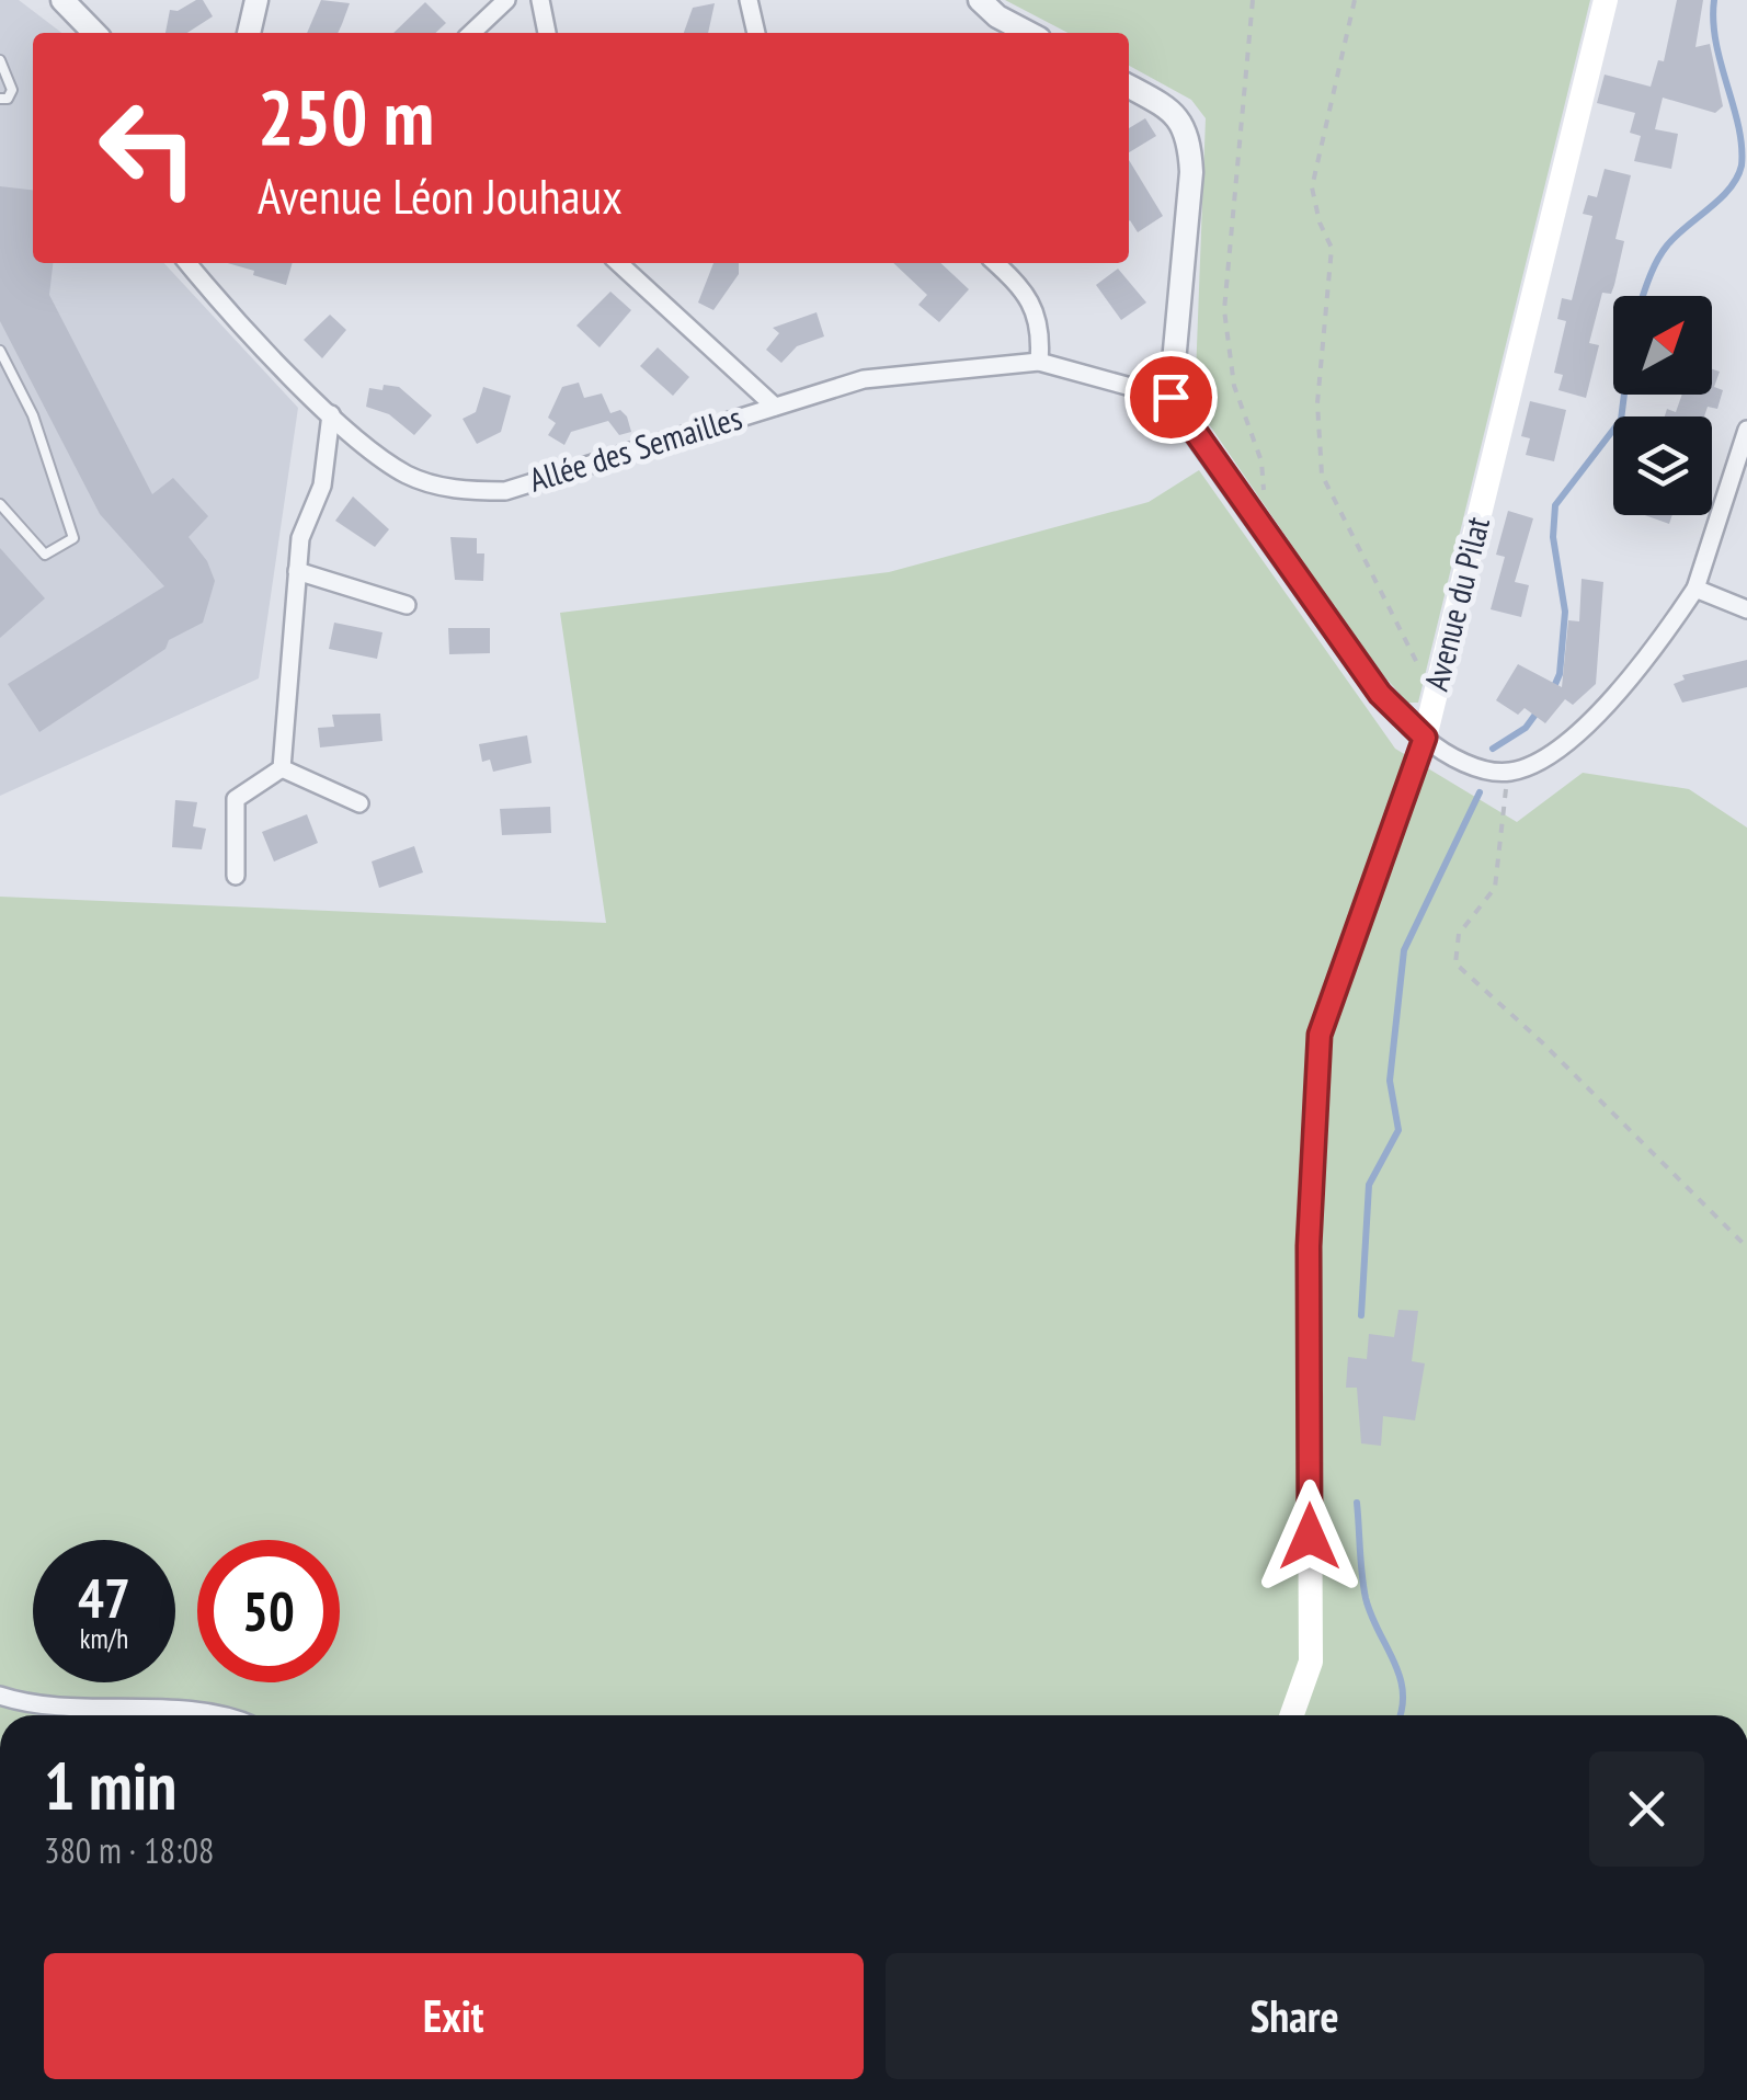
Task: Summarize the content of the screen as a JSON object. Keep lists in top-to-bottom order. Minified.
{"streets":{"main road":["Avenue du Pilat"],"street":["Allée des Semailles"]},"north":"top right","page":{"turn":["250 m","Avenue Léon Jouhaux"],"speed":"47 km/h","limit":"50","heading":["1 min","380 m · 18:08"],"buttons":["Exit","Share"]}}
